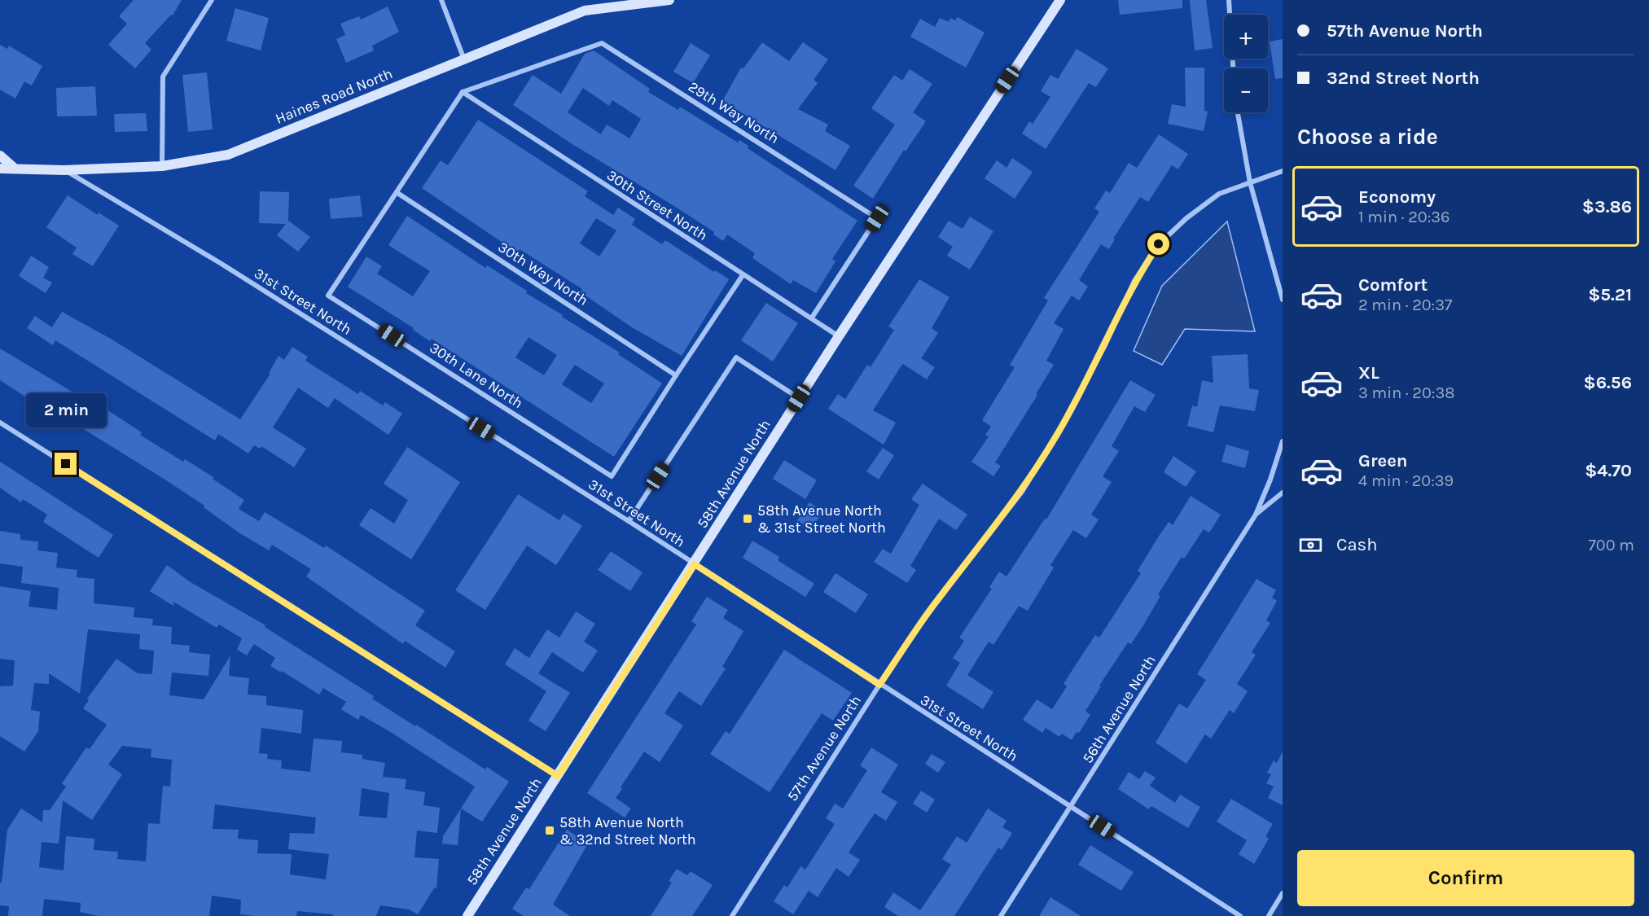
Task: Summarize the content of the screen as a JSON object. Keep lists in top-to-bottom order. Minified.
{"streets":{"street":["Haines Road North","29th Way North","30th Street North","30th Way North","31st Street North","30th Lane North","58th Avenue North","56th Avenue North","57th Avenue North"]},"crossings":[["Haines Road North","31st Street North"],["29th Way North","30th Street North"],["30th Street North","58th Avenue North"],["30th Way North","30th Lane North"],["31st Street North","58th Avenue North"],["31st Street North","56th Avenue North"],["31st Street North","57th Avenue North"]],"places":{"transit":["58th Avenue North & 31st Street North","58th Avenue North & 32nd Street North"]},"page":{"banner":["57th Avenue North","32nd Street North"],"map_buttons":["+","−"],"heading":"Choose a ride","list":[{"name":"Economy","note":"1 min · 20:36","value":"$3.86"},{"name":"Comfort","note":"2 min · 20:37","value":"$5.21"},{"name":"XL","note":"3 min · 20:38","value":"$6.56"},{"name":"Green","note":"4 min · 20:39","value":"$4.70"}],"bubble":"2 min","pay":["Cash","700 m"],"buttons":"Confirm"}}
